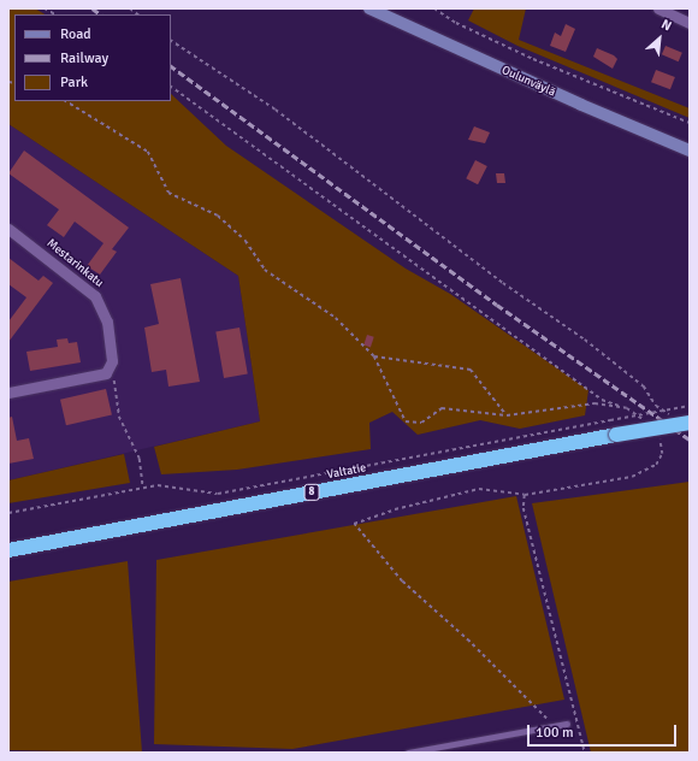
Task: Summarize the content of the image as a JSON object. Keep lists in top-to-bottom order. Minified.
{"streets":{"highway":["Valtatie","8"],"main road":["Oulunväylä"],"street":["Mestarinkatu"]},"legend":["Road","Railway","Park"],"scale_bar":"100 m","north":"top right"}
